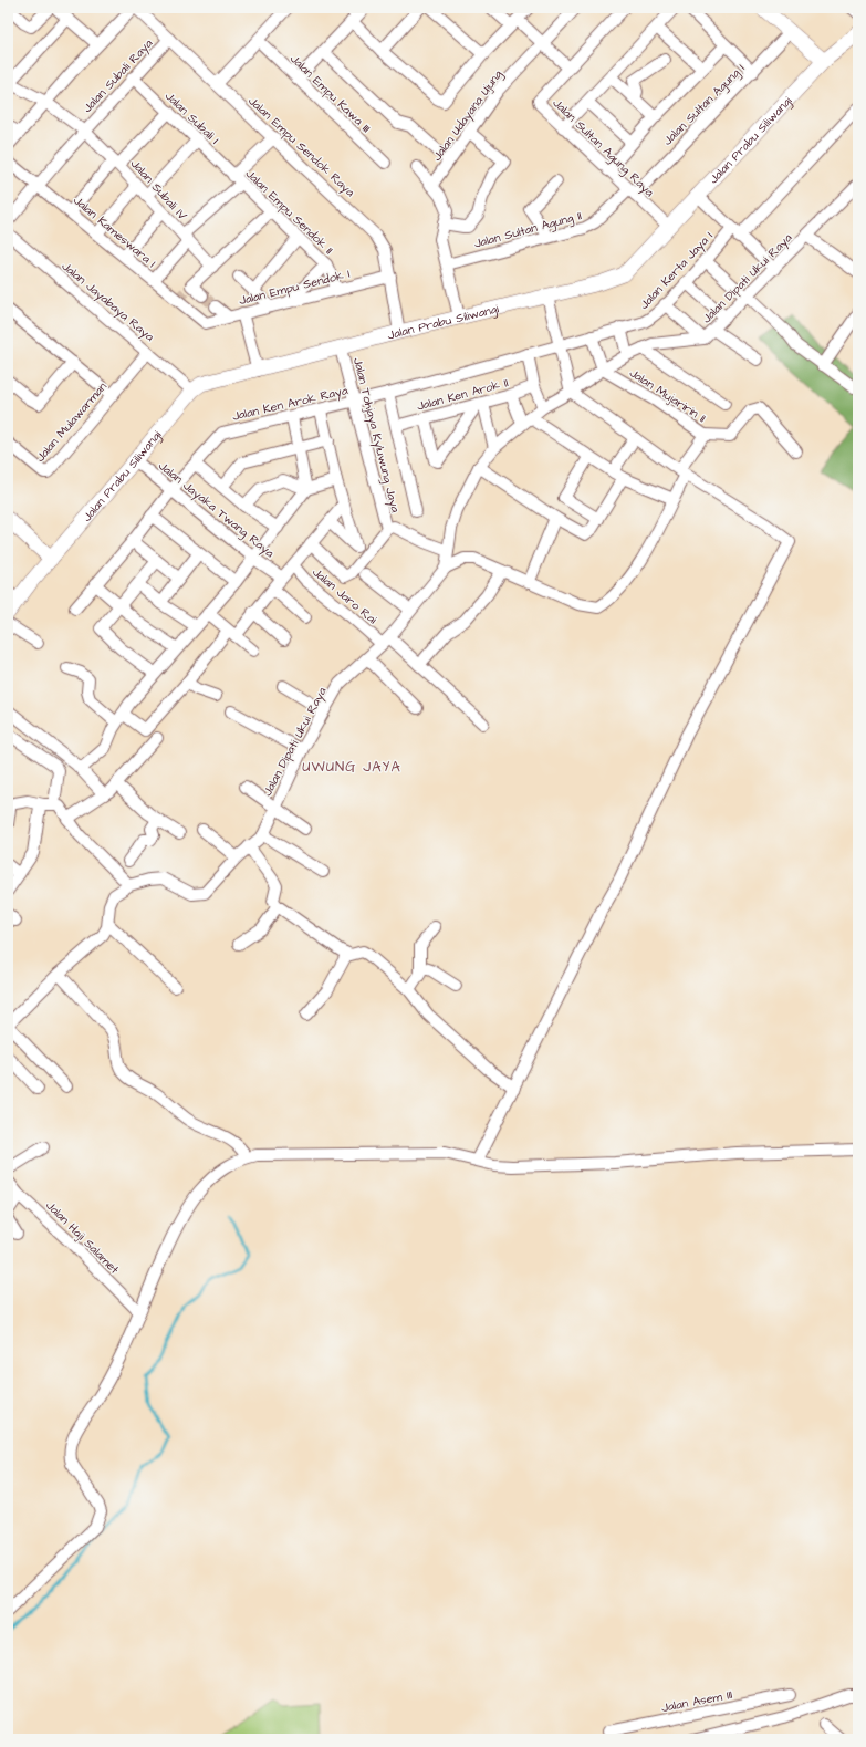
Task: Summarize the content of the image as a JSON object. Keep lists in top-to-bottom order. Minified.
{"streets":{"street":["Jalan Subali Raya","Jalan Empu Kawa III","Jalan Sultan Agung I","Jalan Udayana Ujung","Jalan Subali I","Jalan Prabu Siliwangi","Jalan Empu Sendok Raya","Jalan Sultan Agung Raya","Jalan Subali IV","Jalan Empu Sendok II","Jalan Sultan Agung II","Jalan Kameswara I","Jalan Kerta Jaya I","Jalan Dipati Ukui Raya","Jalan Empu Sendok I","Jalan Jayabaya Raya","Jalan Ken Arok II","Jalan Mujaririn II","Jalan Ken Arok Raya","Jalan Mulawarman","Jalan Tohjaya Kyluwung Jaya","Jalan Jayaka Twang Raya","Jalan Jaro Rai","Jalan Haji Salamet","Jalan Asem III"]},"crossings":[["Jalan Subali Raya","Jalan Subali I"],["Jalan Subali Raya","Jalan Empu Sendok Raya"],["Jalan Subali Raya","Jalan Subali IV"],["Jalan Subali Raya","Jalan Kameswara I"],["Jalan Sultan Agung I","Jalan Sultan Agung Raya"],["Jalan Sultan Agung I","Jalan Sultan Agung II"],["Jalan Subali I","Jalan Empu Sendok II"],["Jalan Prabu Siliwangi","Jalan Empu Sendok Raya"],["Jalan Prabu Siliwangi","Jalan Sultan Agung Raya"],["Jalan Prabu Siliwangi","Jalan Jayabaya Raya"],["Jalan Prabu Siliwangi","Jalan Tohjaya Kyluwung Jaya"],["Jalan Prabu Siliwangi","Jalan Jayaka Twang Raya"],["Jalan Empu Sendok Raya","Jalan Empu Sendok I"],["Jalan Sultan Agung Raya","Jalan Sultan Agung II"],["Jalan Empu Sendok II","Jalan Empu Sendok I"],["Jalan Kameswara I","Jalan Empu Sendok I"],["Jalan Kerta Jaya I","Jalan Ken Arok Raya"],["Jalan Dipati Ukui Raya","Jalan Mujaririn II"],["Jalan Dipati Ukui Raya","Jalan Jaro Rai"],["Jalan Jayabaya Raya","Jalan Mulawarman"],["Jalan Ken Arok Raya","Jalan Tohjaya Kyluwung Jaya"],["Jalan Ken Arok Raya","Jalan Jayaka Twang Raya"]],"districts":["UWUNG JAYA"]}
